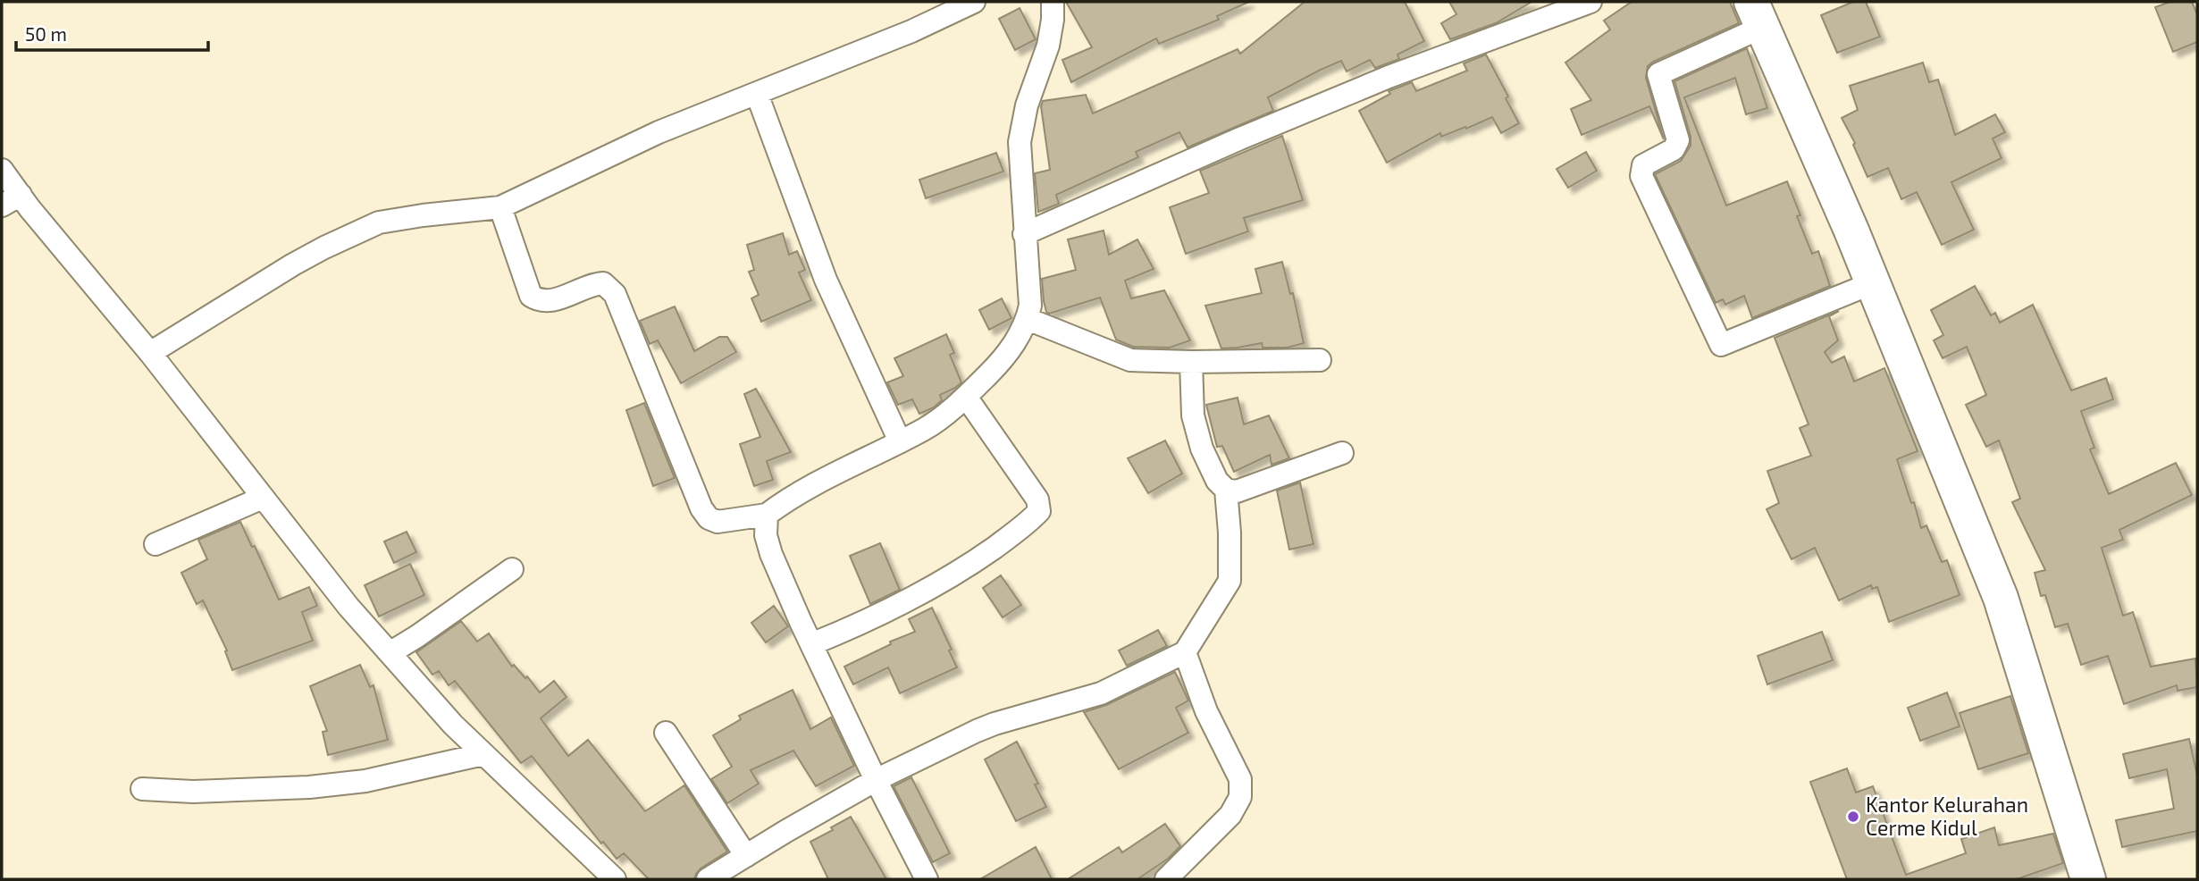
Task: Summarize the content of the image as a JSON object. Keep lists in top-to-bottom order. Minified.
{"places":["Kantor Kelurahan Cerme Kidul"],"scale_bar":"50 m"}
